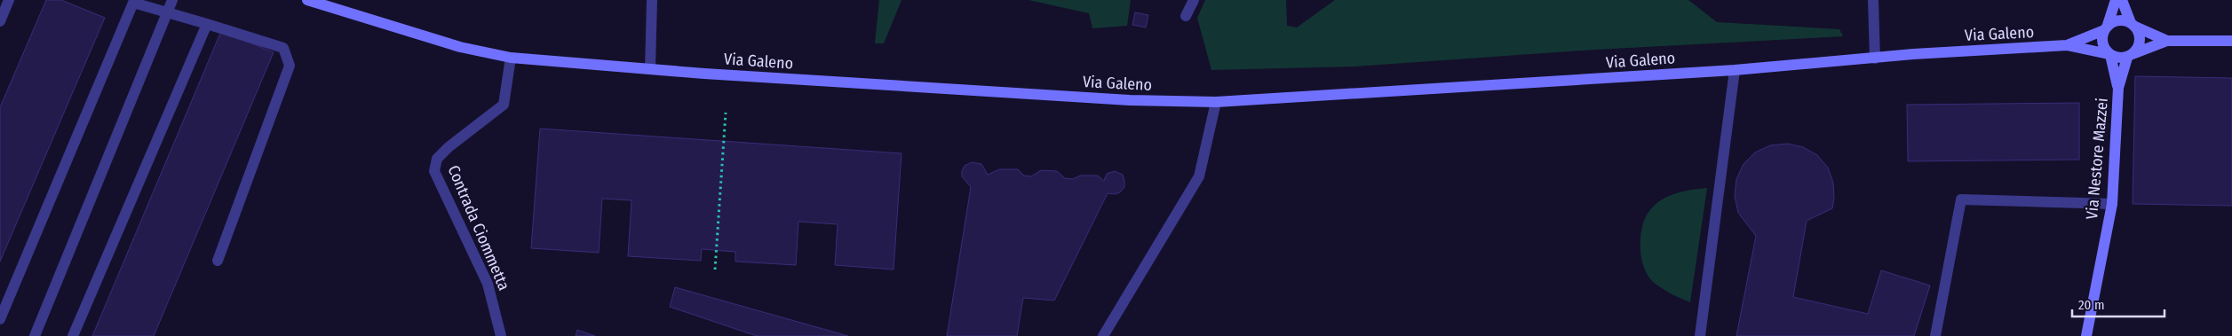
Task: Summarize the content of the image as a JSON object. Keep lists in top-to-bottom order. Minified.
{"streets":{"main road":["Via Galeno","Via Nestore Mazzei"],"street":["Contrada Ciommetta"]},"crossings":[["Via Galeno","Via Nestore Mazzei"],["Via Galeno","Contrada Ciommetta"]],"scale_bar":"20 m"}
